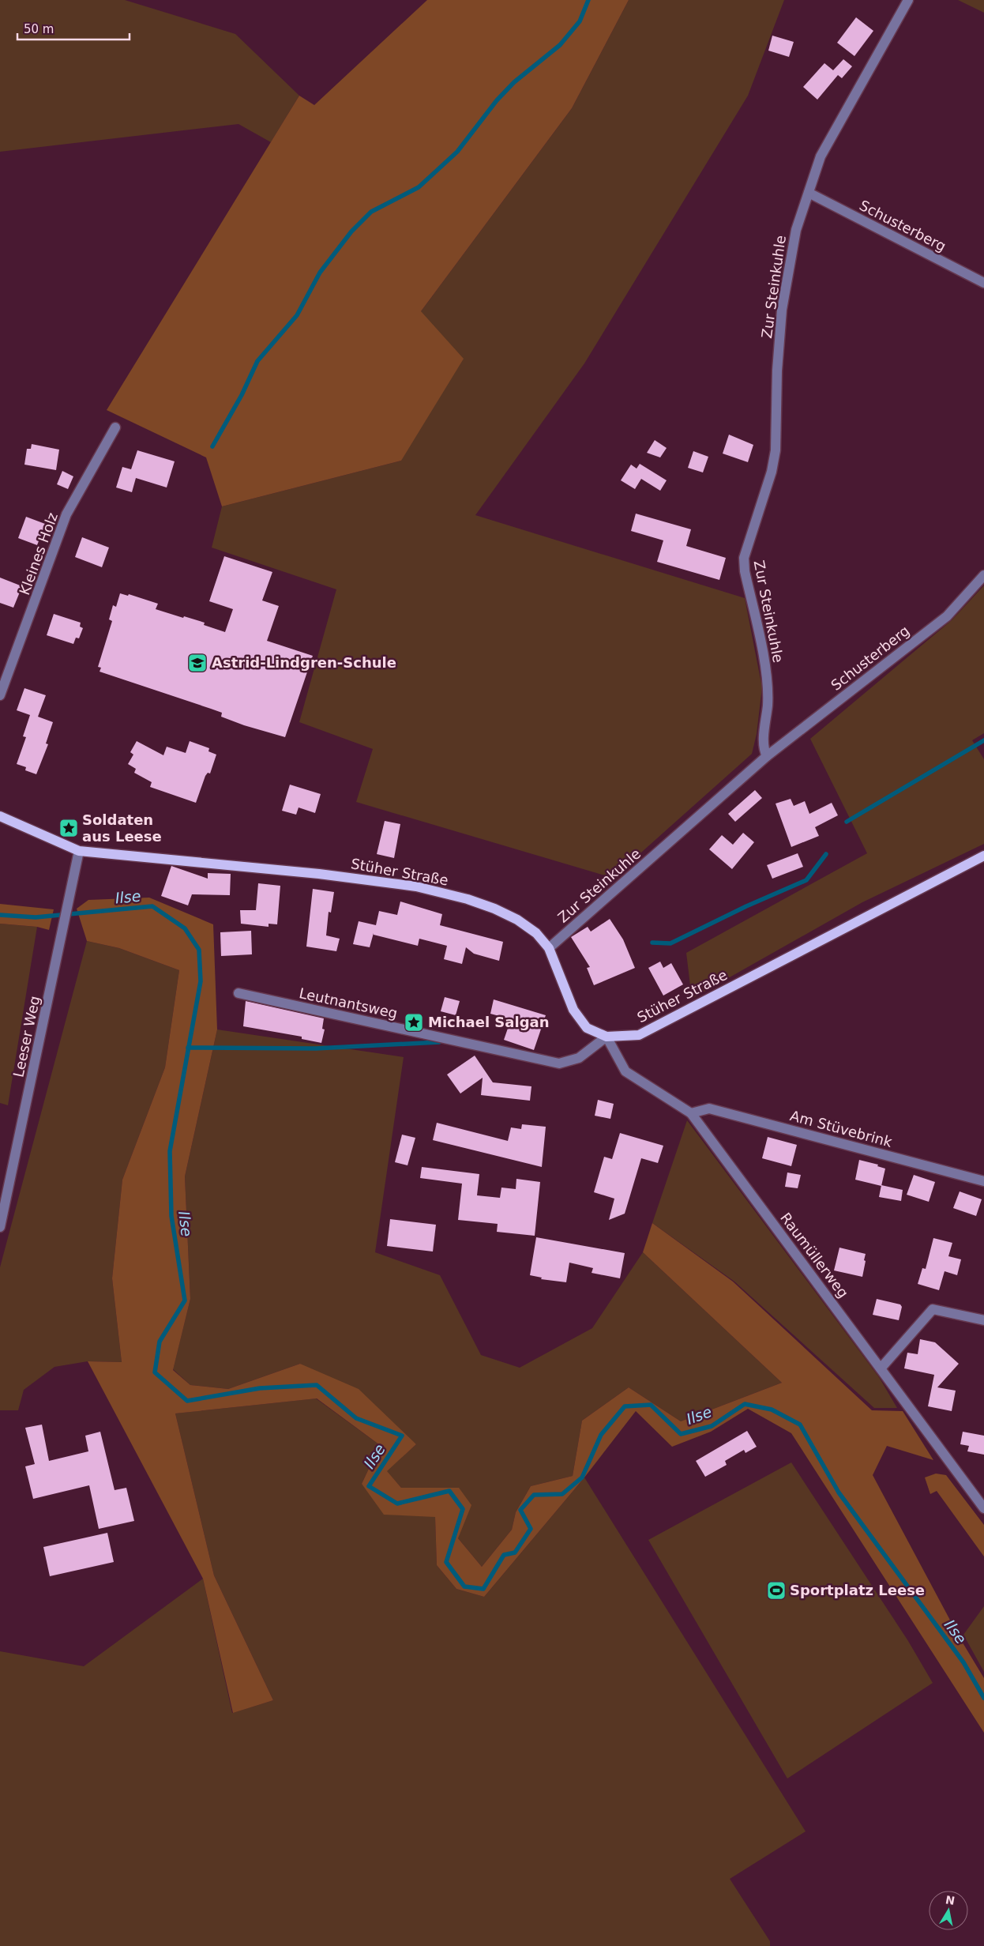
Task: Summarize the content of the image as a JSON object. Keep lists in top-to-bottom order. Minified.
{"streets":{"main road":["Stüher Straße"],"street":["Schusterberg","Zur Steinkuhle","Kleines Holz","Leutnantsweg","Leeser Weg","Am Stüvebrink","Raumüllerweg"]},"crossings":[["Schusterberg","Zur Steinkuhle"],["Zur Steinkuhle","Stüher Straße"],["Stüher Straße","Leutnantsweg"],["Stüher Straße","Leeser Weg"],["Stüher Straße","Raumüllerweg"],["Leutnantsweg","Raumüllerweg"],["Am Stüvebrink","Raumüllerweg"]],"water":["Ilse"],"places":{"school or university":["Astrid-Lindgren-Schule"],"place":["Soldaten aus Leese","Michael Salgan"],"sports":["Sportplatz Leese"]},"scale_bar":"50 m","north":"top"}
